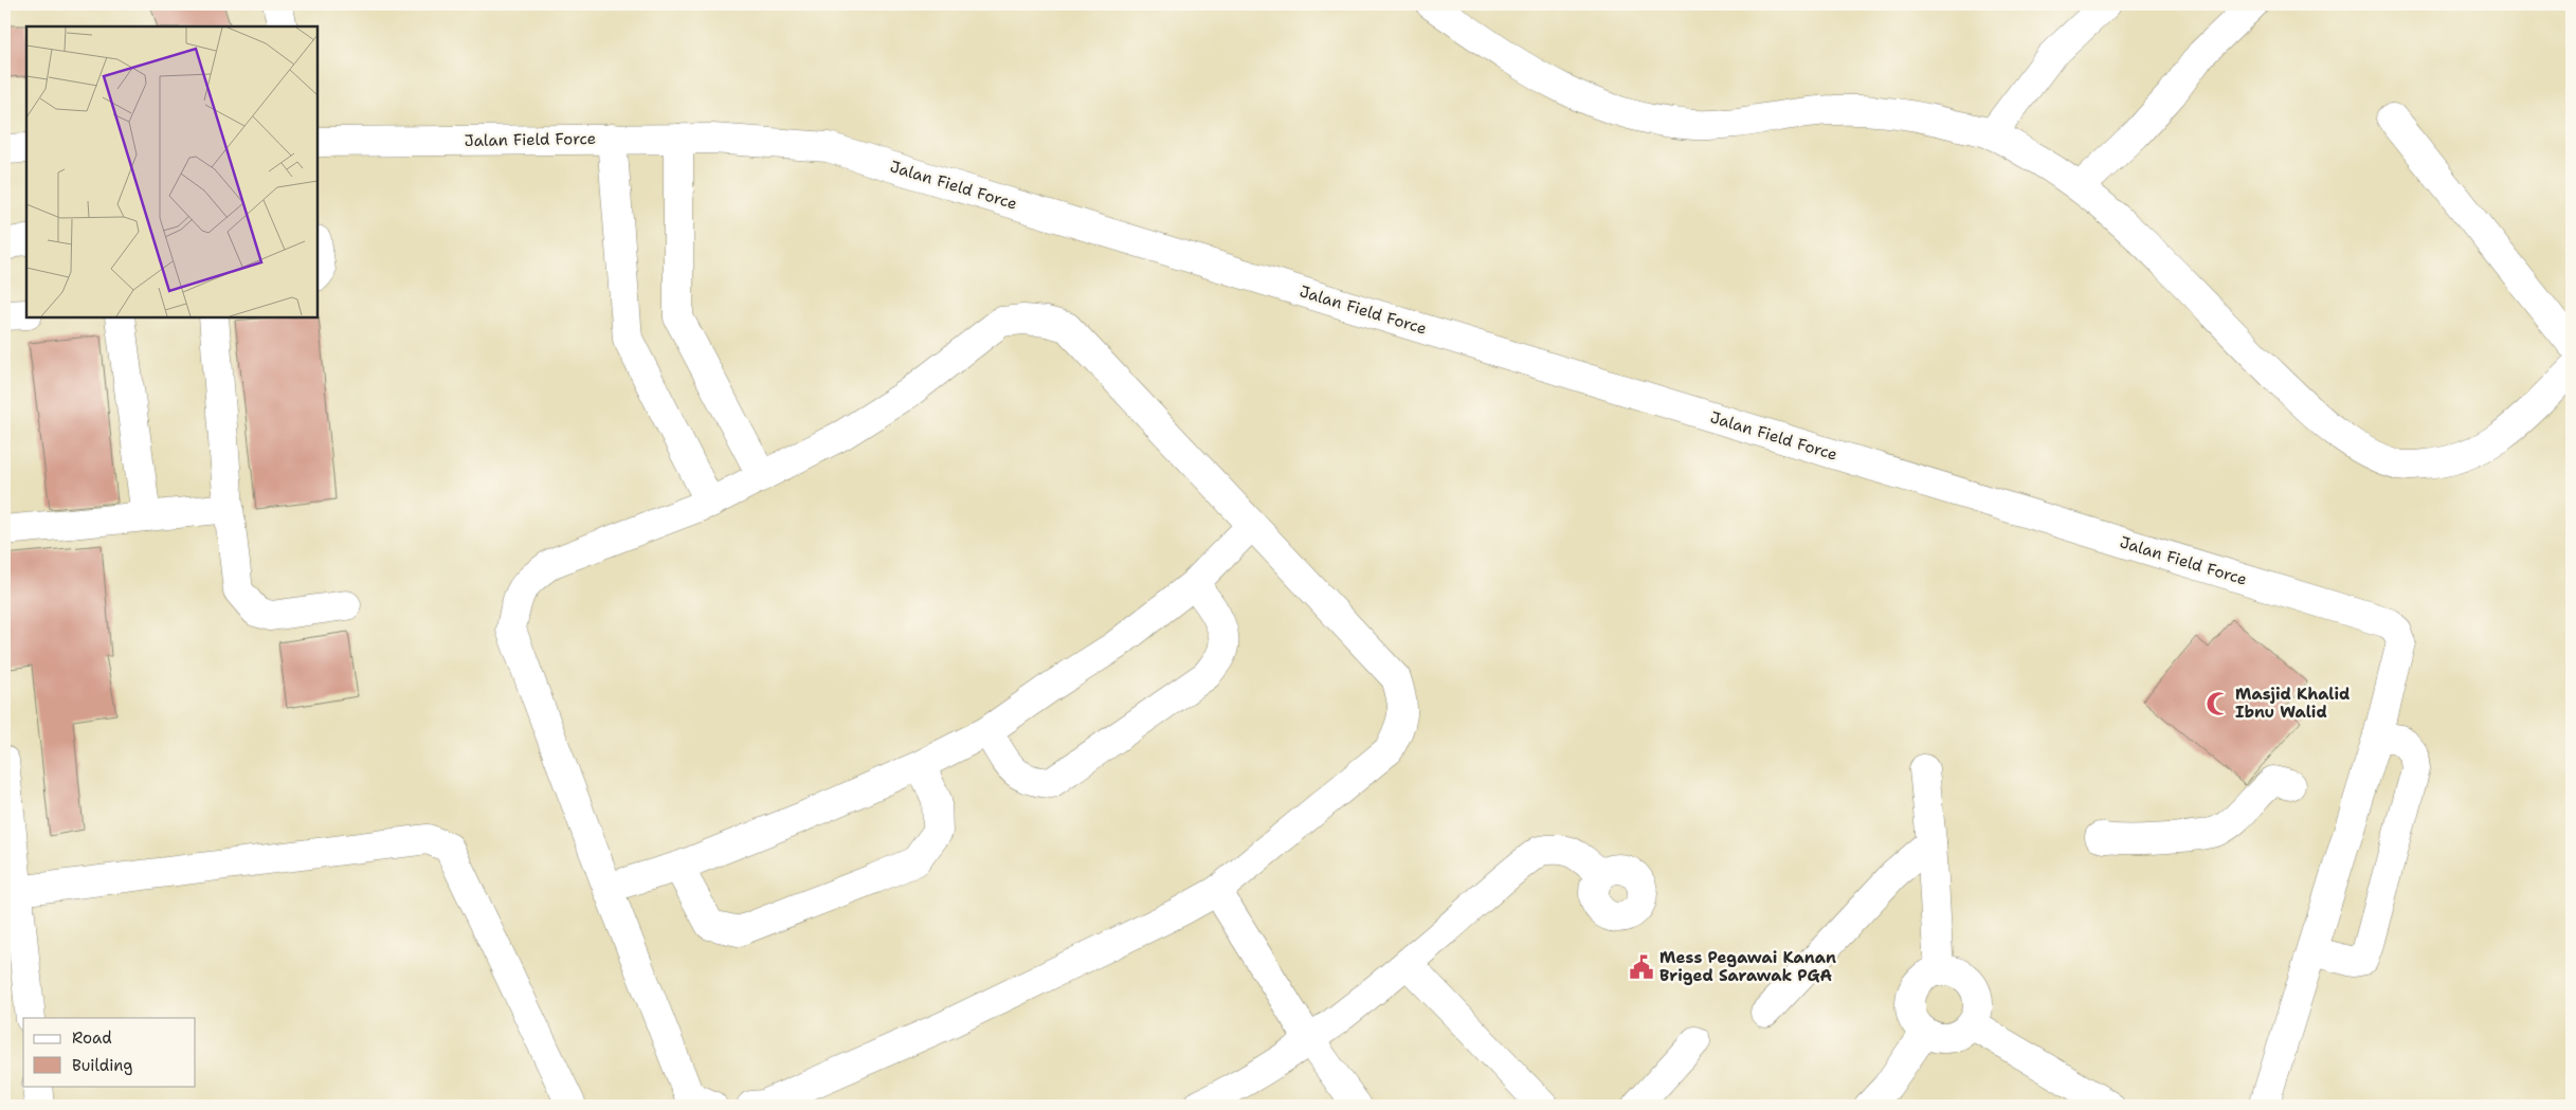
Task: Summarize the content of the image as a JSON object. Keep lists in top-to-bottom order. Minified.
{"streets":{"street":["Jalan Field Force"]},"places":{"mosque":["Masjid Khalid Ibnu Walid"],"public building":["Mess Pegawai Kanan Briged Sarawak PGA"]},"legend":["Road","Building"]}
